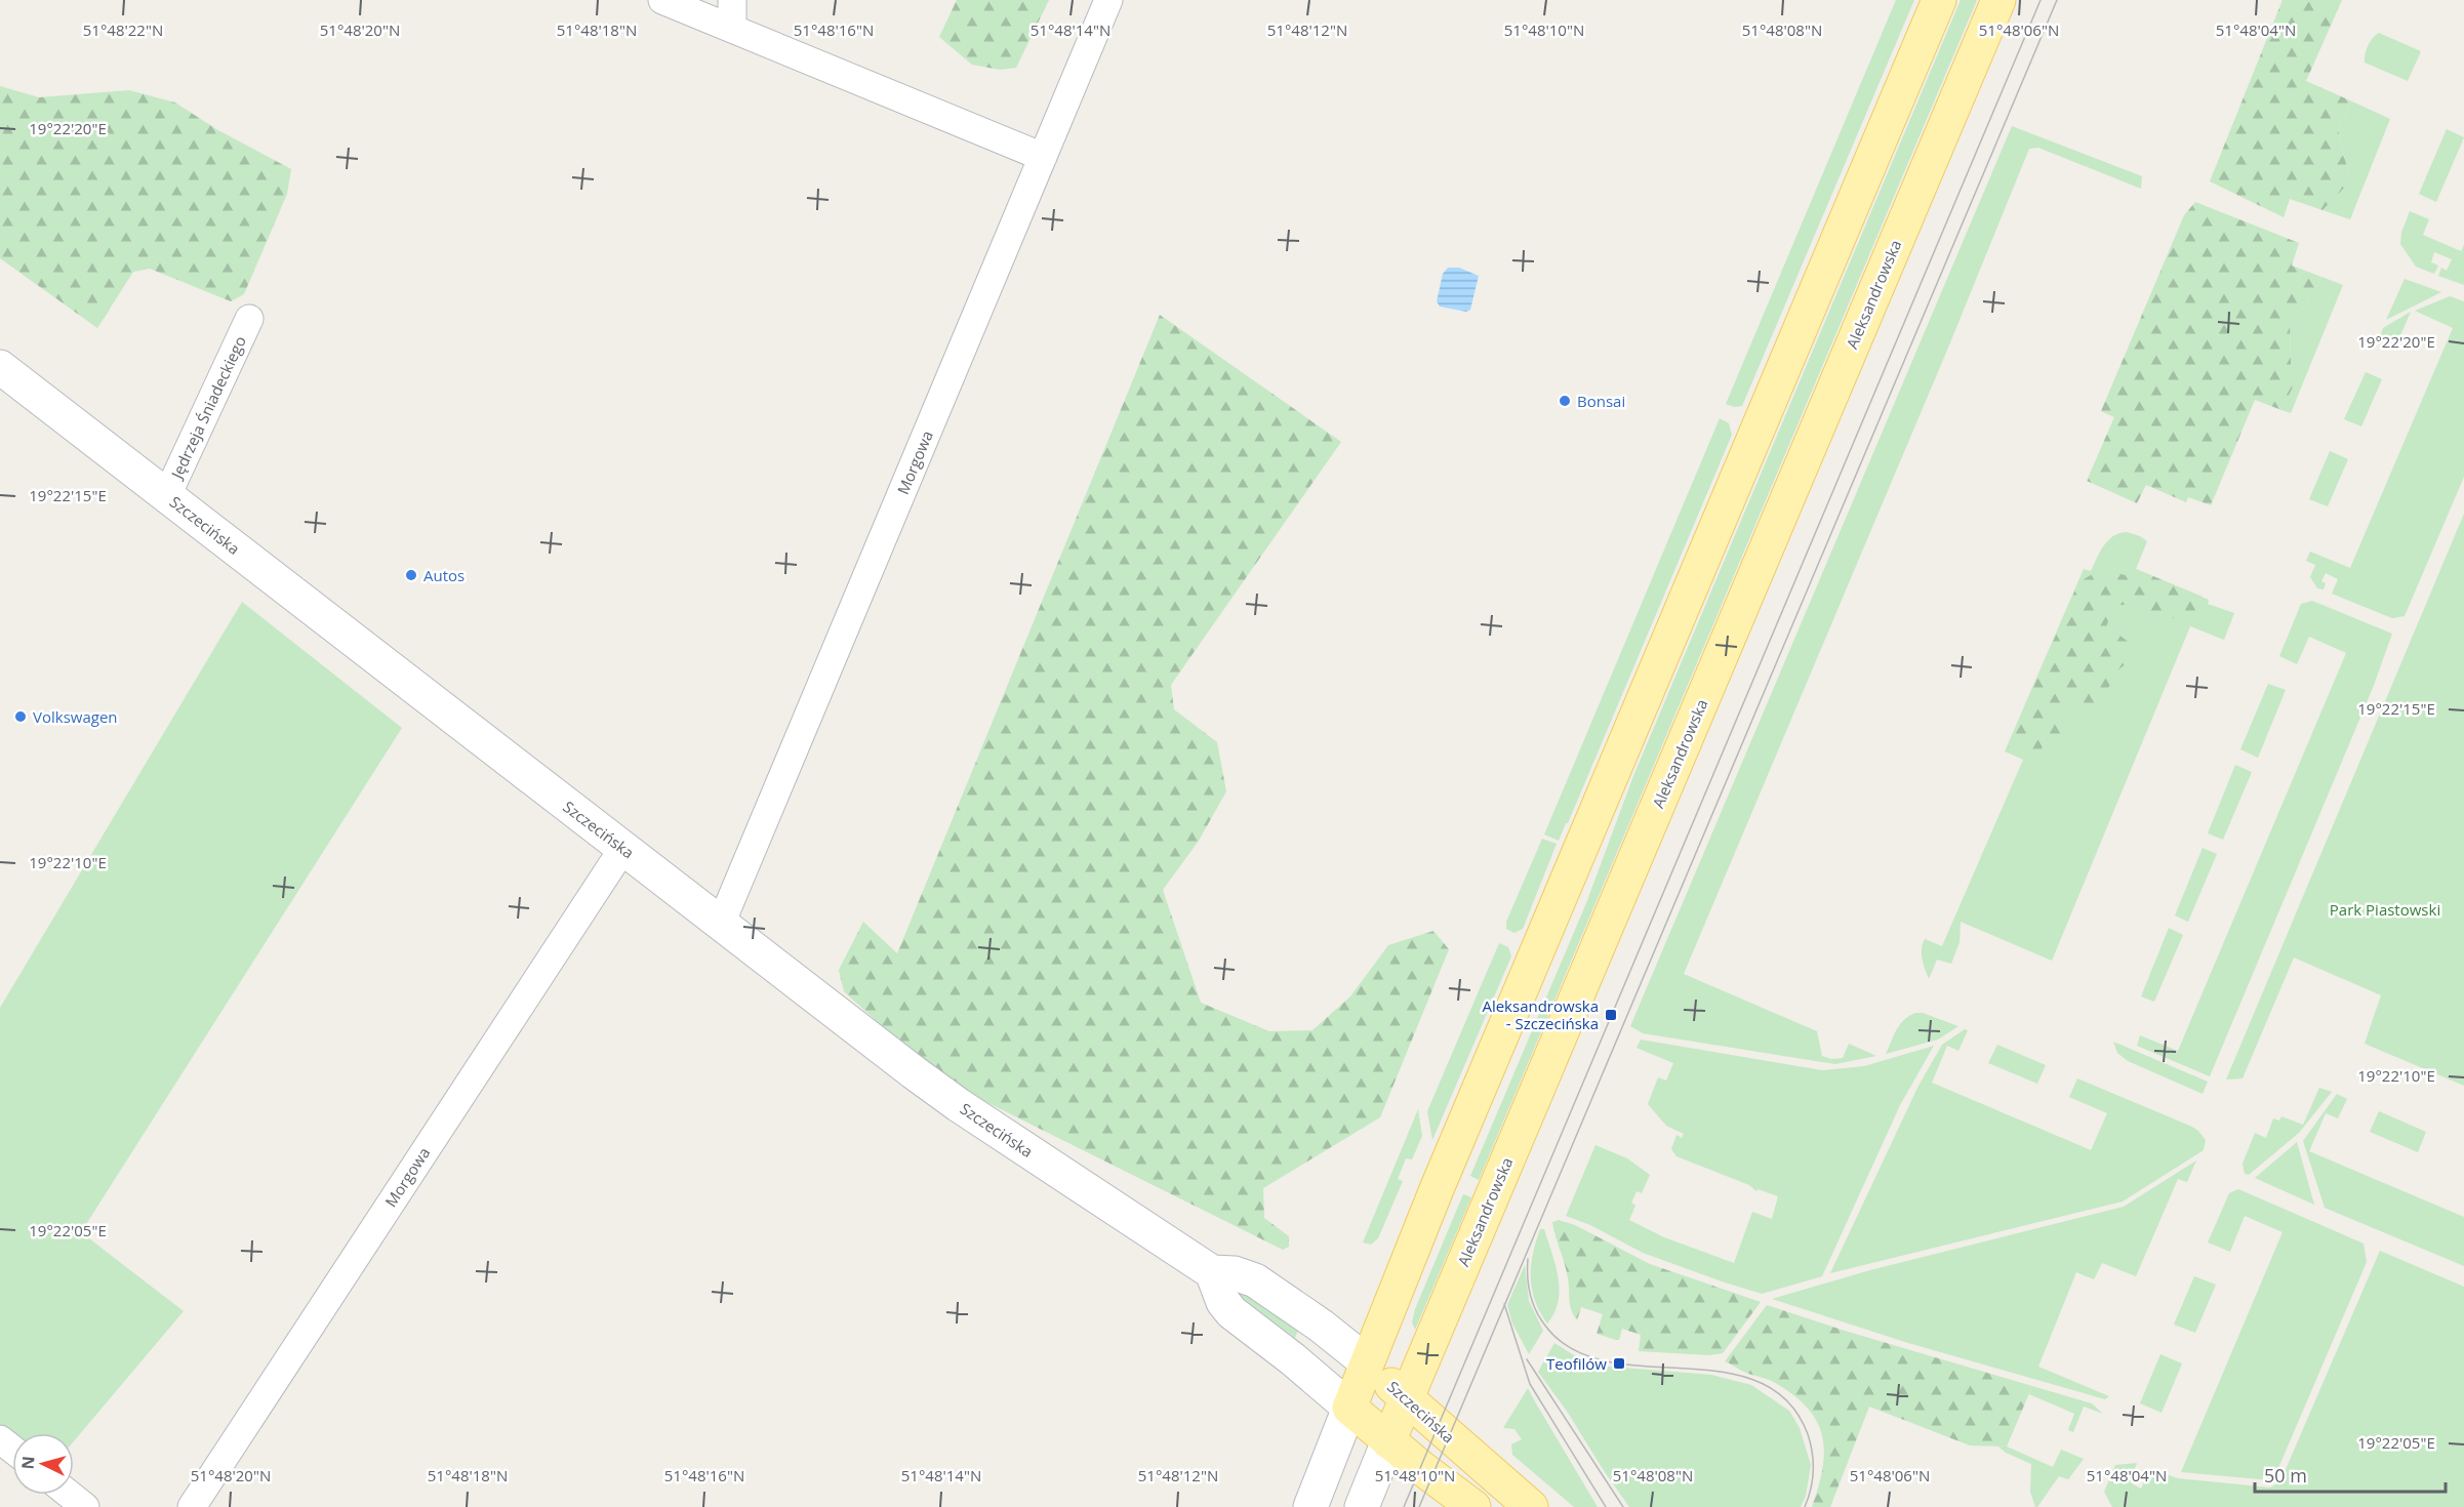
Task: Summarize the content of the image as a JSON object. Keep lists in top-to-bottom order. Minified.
{"streets":{"main road":["Aleksandrowska","Szczecińska"],"street":["Jędrzeja Śniadeckiego","Morgowa"]},"crossings":[["Aleksandrowska","Szczecińska"],["Jędrzeja Śniadeckiego","Szczecińska"],["Morgowa","Szczecińska"]],"parks":["Park Piastowski"],"places":{"other":["Bonsai","Autos","Volkswagen"],"transit":["Aleksandrowska - Szczecińska","Teofilów"]},"scale_bar":"50 m","north":"left","coordinates":["51°48'22\"N","51°48'20\"N","51°48'18\"N","51°48'16\"N","51°48'14\"N","51°48'12\"N","51°48'10\"N","51°48'08\"N","51°48'06\"N","51°48'04\"N","19°22'20\"E","19°22'15\"E","19°22'10\"E","19°22'05\"E"]}
